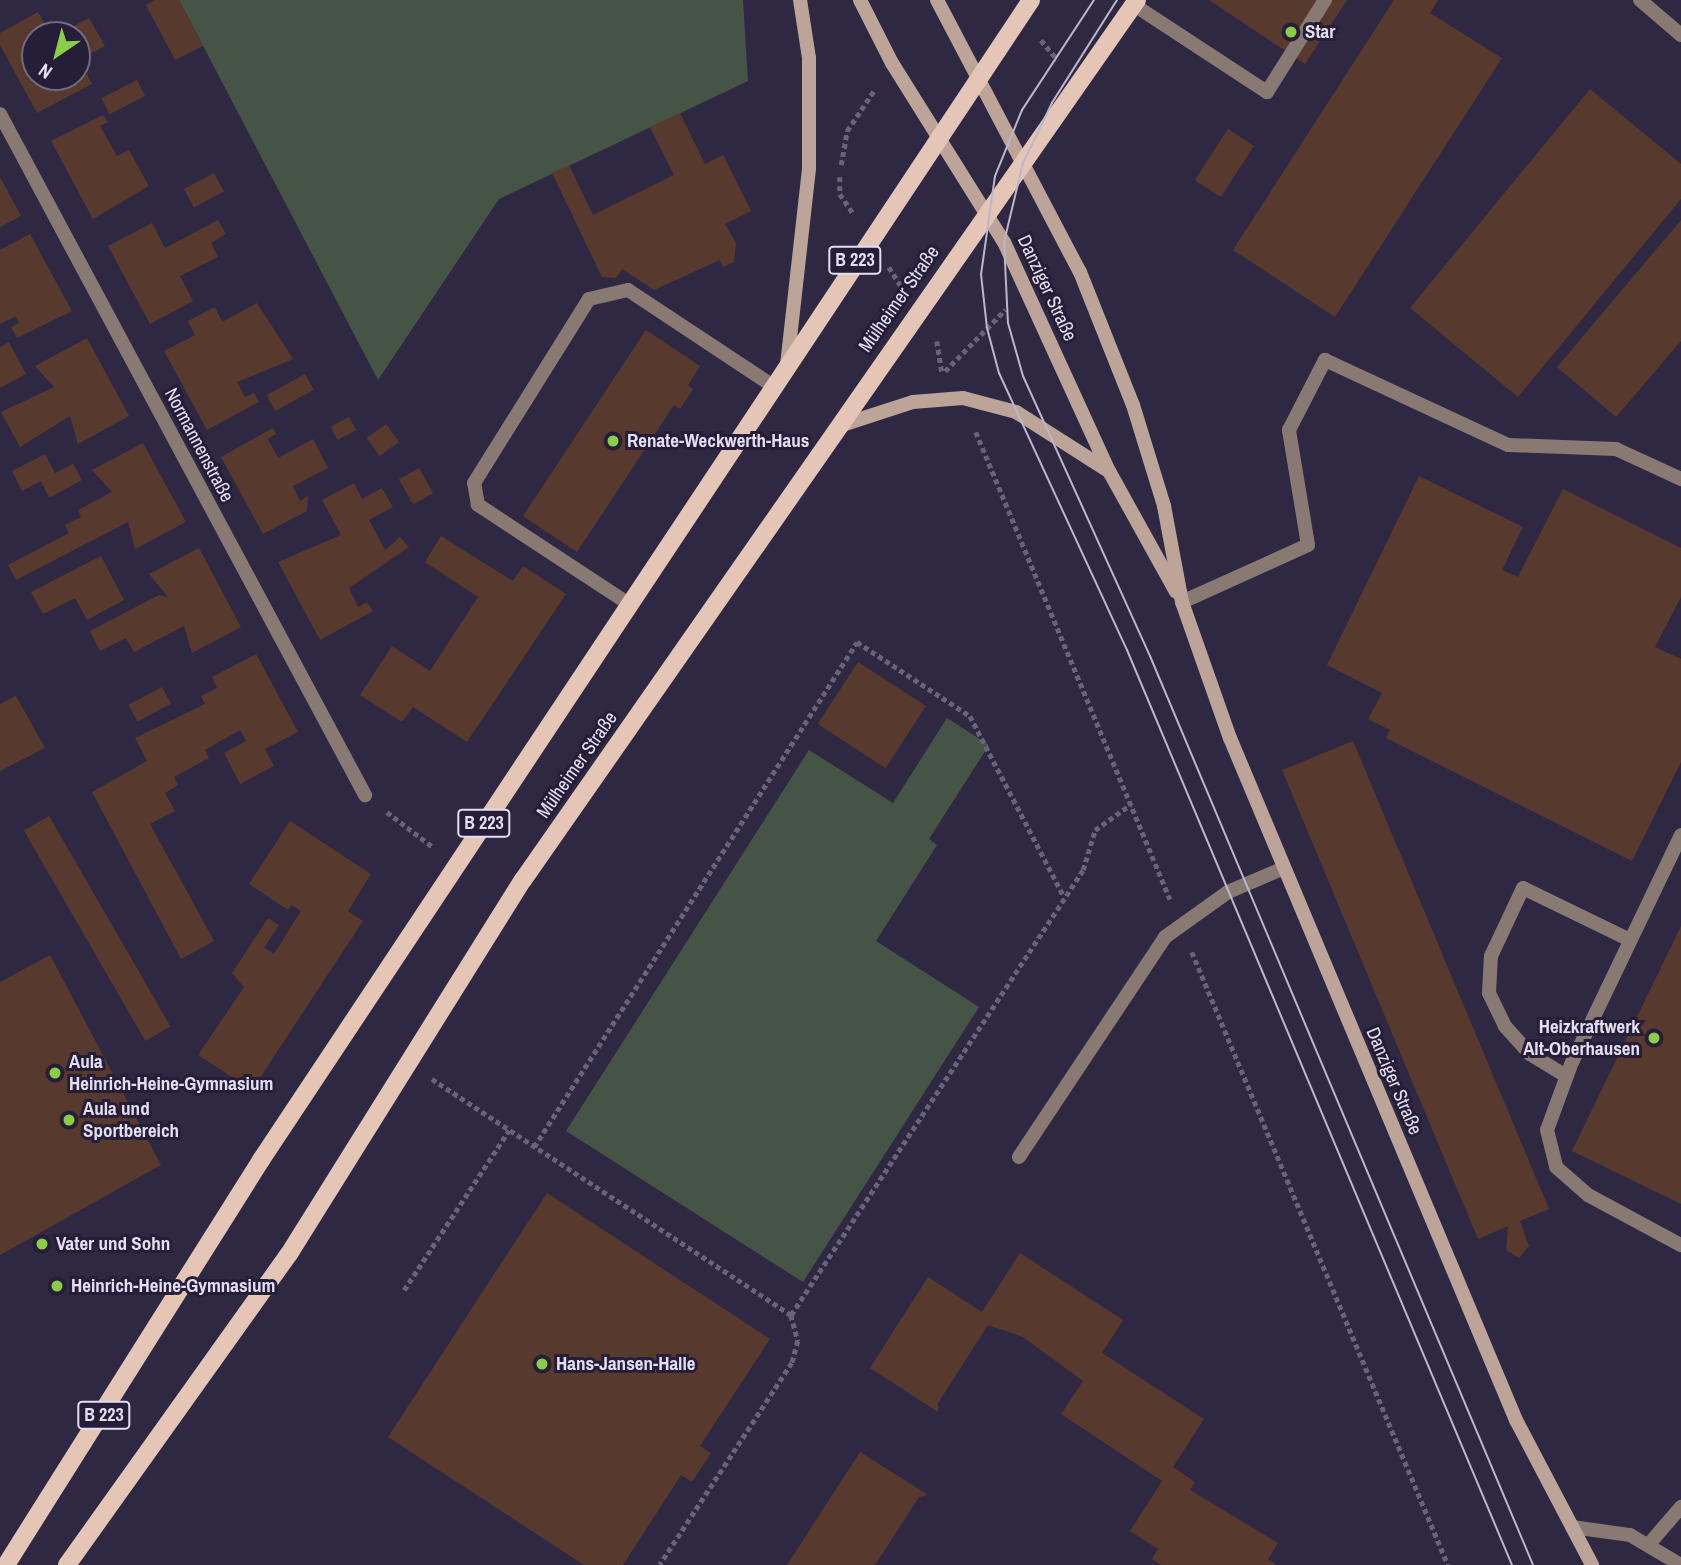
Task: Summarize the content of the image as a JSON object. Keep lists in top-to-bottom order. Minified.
{"streets":{"main road":["B 223","Danziger Straße","Mülheimer Straße"],"street":["Normannenstraße"]},"crossings":[["B 223","Danziger Straße"],["Danziger Straße","Mülheimer Straße"]],"places":["Star","Renate-Weckwerth-Haus","Heizkraftwerk Alt-Oberhausen","Aula Heinrich-Heine-Gymnasium","Aula und Sportbereich","Vater und Sohn","Heinrich-Heine-Gymnasium","Hans-Jansen-Halle"],"north":"bottom left"}
